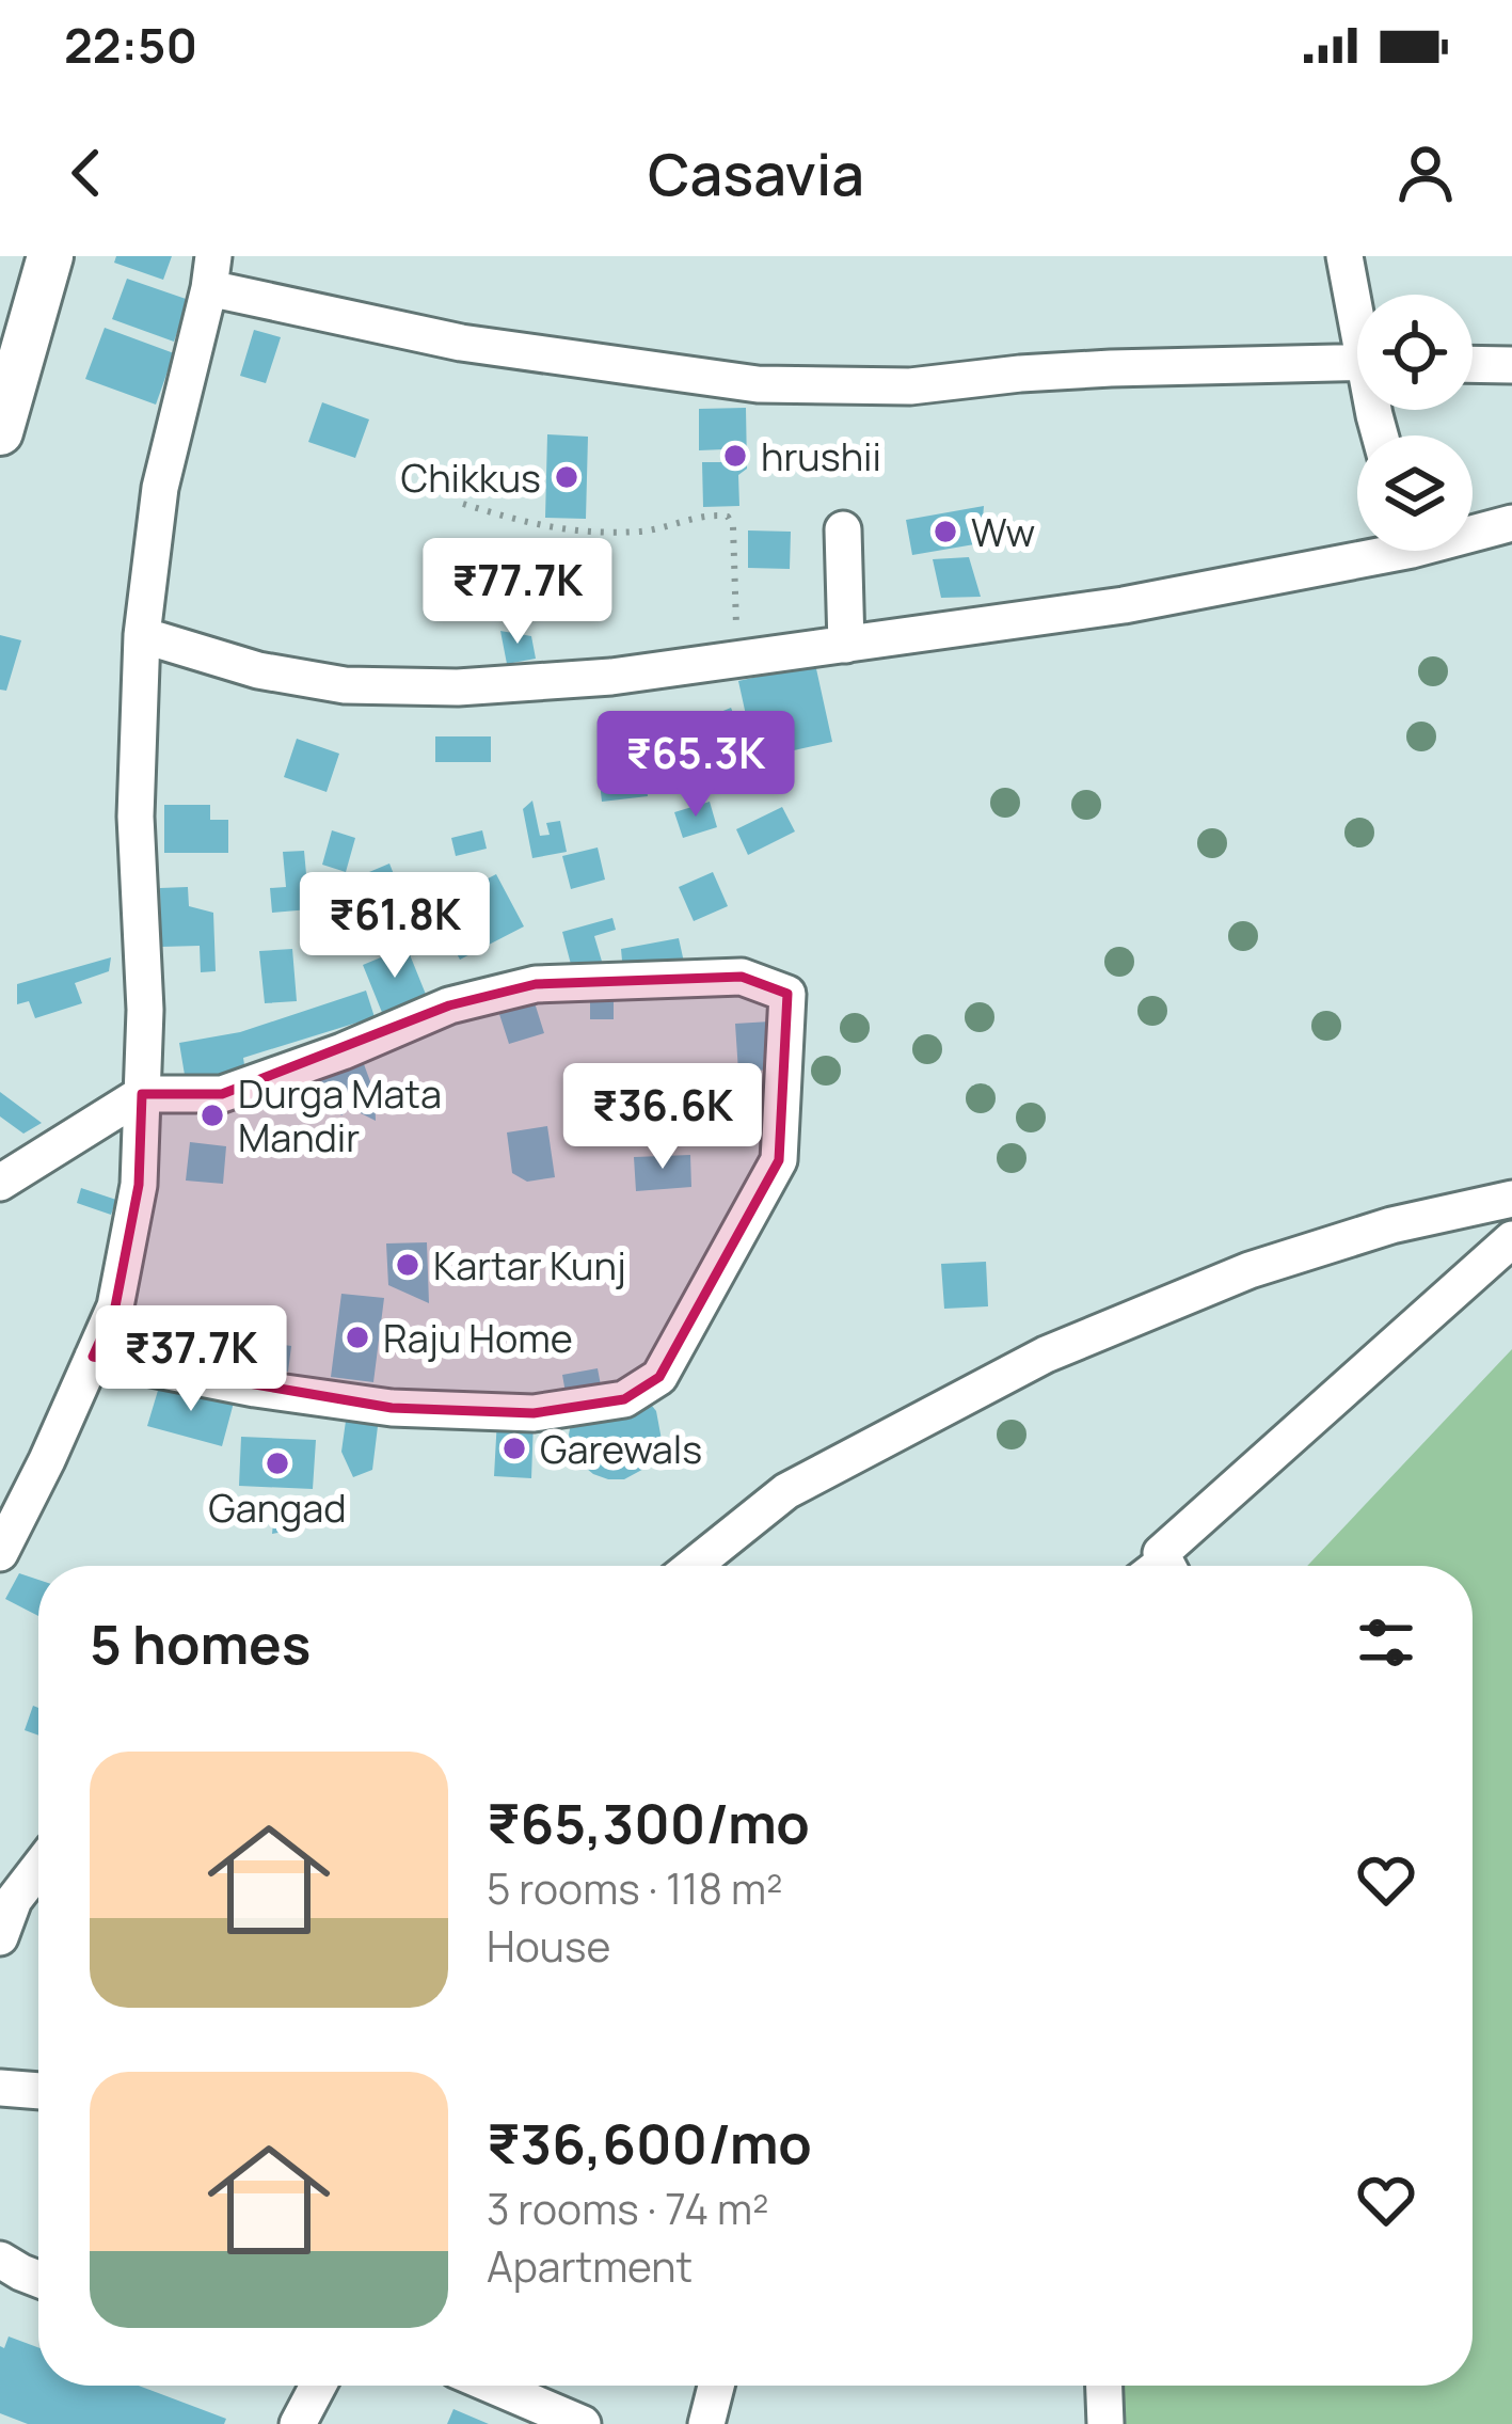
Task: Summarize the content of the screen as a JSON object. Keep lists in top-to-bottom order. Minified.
{"places":["hrushii","Chikkus","Ww","Durga Mata Mandir","Kartar Kunj","Raju Home","Garewals","Gangad"],"page":{"status":"22:50","header":"Casavia","price":["₹77.7K","₹65.3K","₹61.8K","₹36.6K","₹37.7K"],"heading":"5 homes","list":[{"name":"₹65,300/mo","note":"5 rooms · 118 m² · House"},{"name":"₹36,600/mo","note":"3 rooms · 74 m² · Apartment"}]}}
